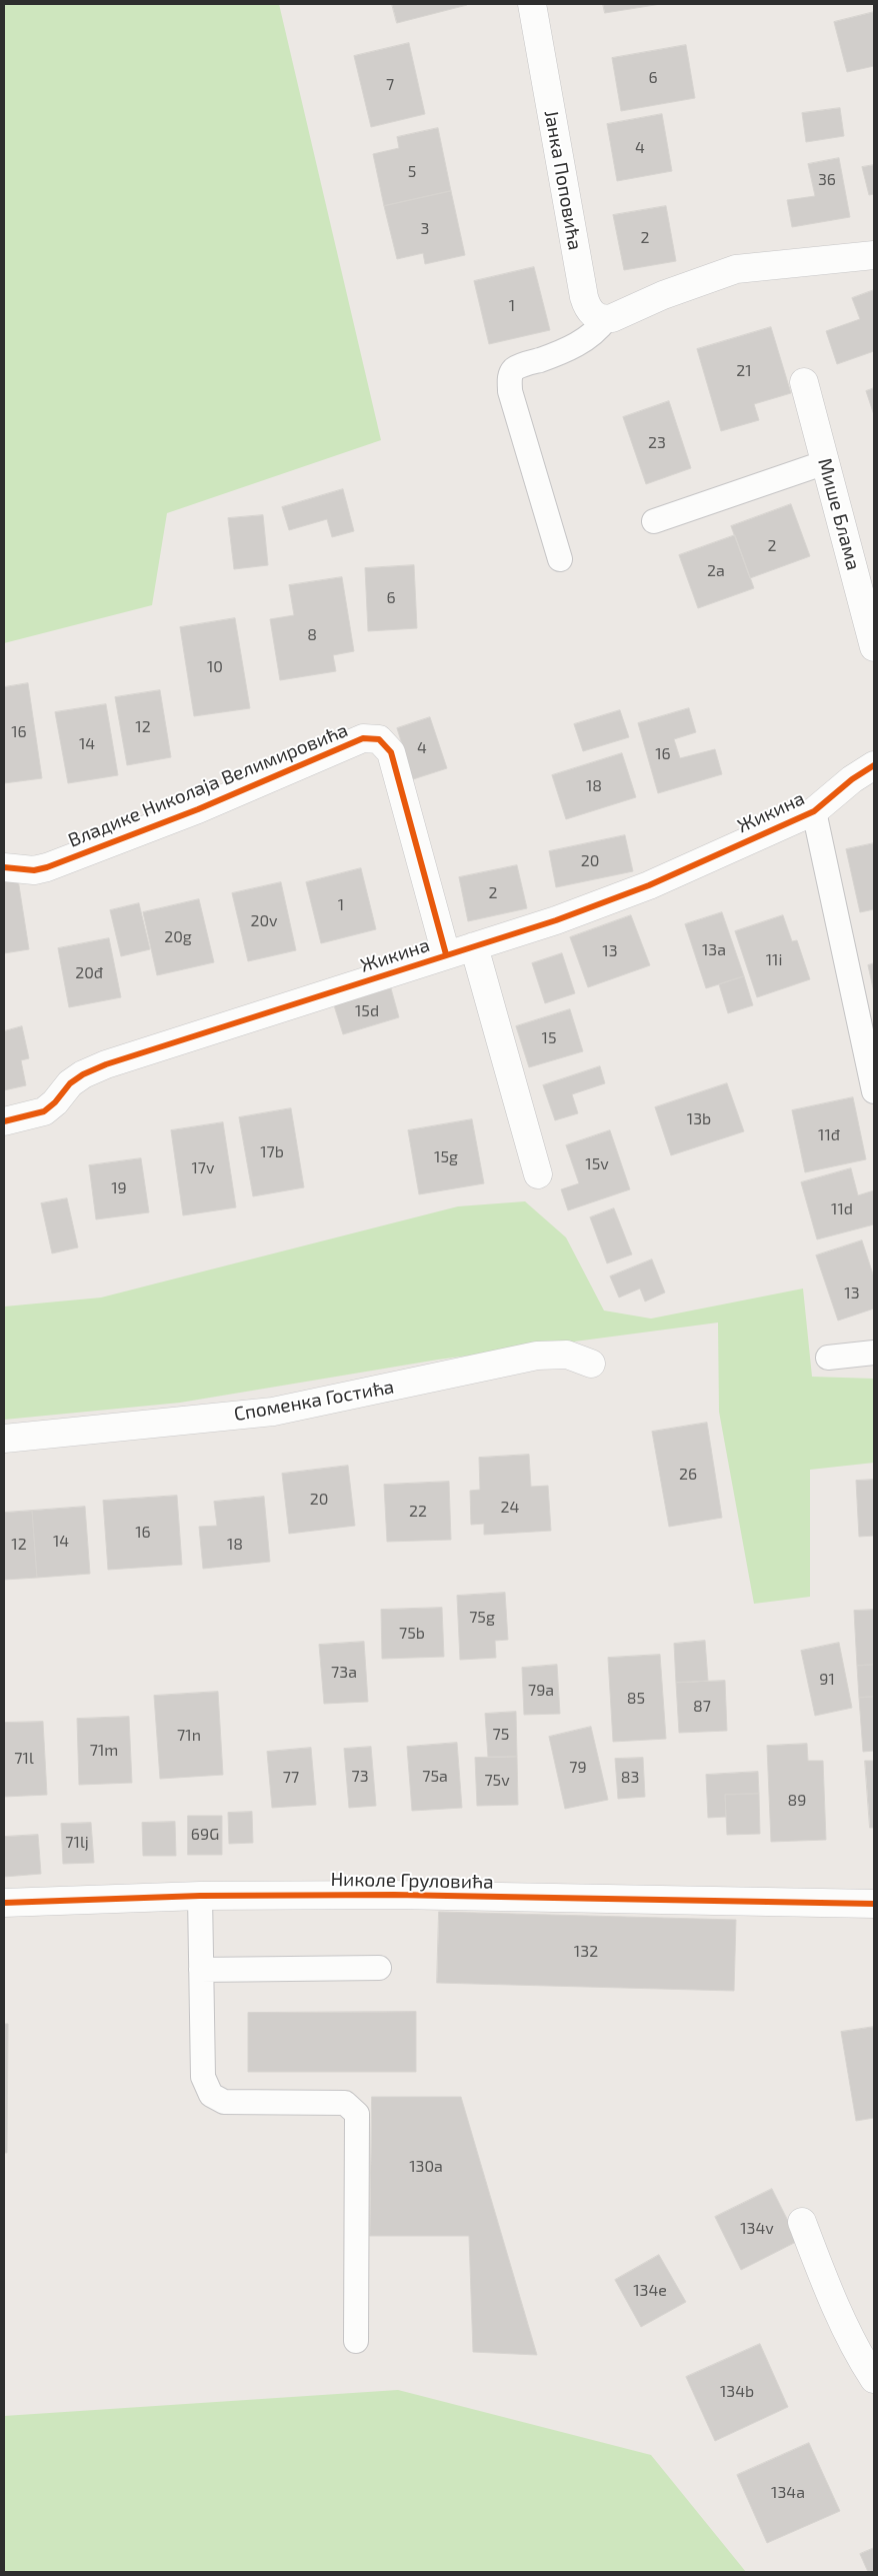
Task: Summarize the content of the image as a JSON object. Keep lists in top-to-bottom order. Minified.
{"streets":{"street":["Јанка Поповића","Мише Блама","Владике Николаја Велимировића","Жикина","Споменка Гостића","Николе Груловића"]},"crossings":[["Владике Николаја Велимировића","Жикина"]],"house_numbers":["6","7","4","5","36","3","2","1","21","23","2","2a","6","8","10","12","16","14","4","16","18","20","2","1","20v","20g","13a","13","11i","20đ","15d","15","13b","11đ","17b","15g","15v","17v","19","11d","13","26","20","24","22","16","14","12","18","75g","75b","73a","91","79a","85","87","75","71n","71m","71l","79","73","75a","77","83","75v","89","69G","71lj","132","130a","134v","134e","134b","134a"]}
